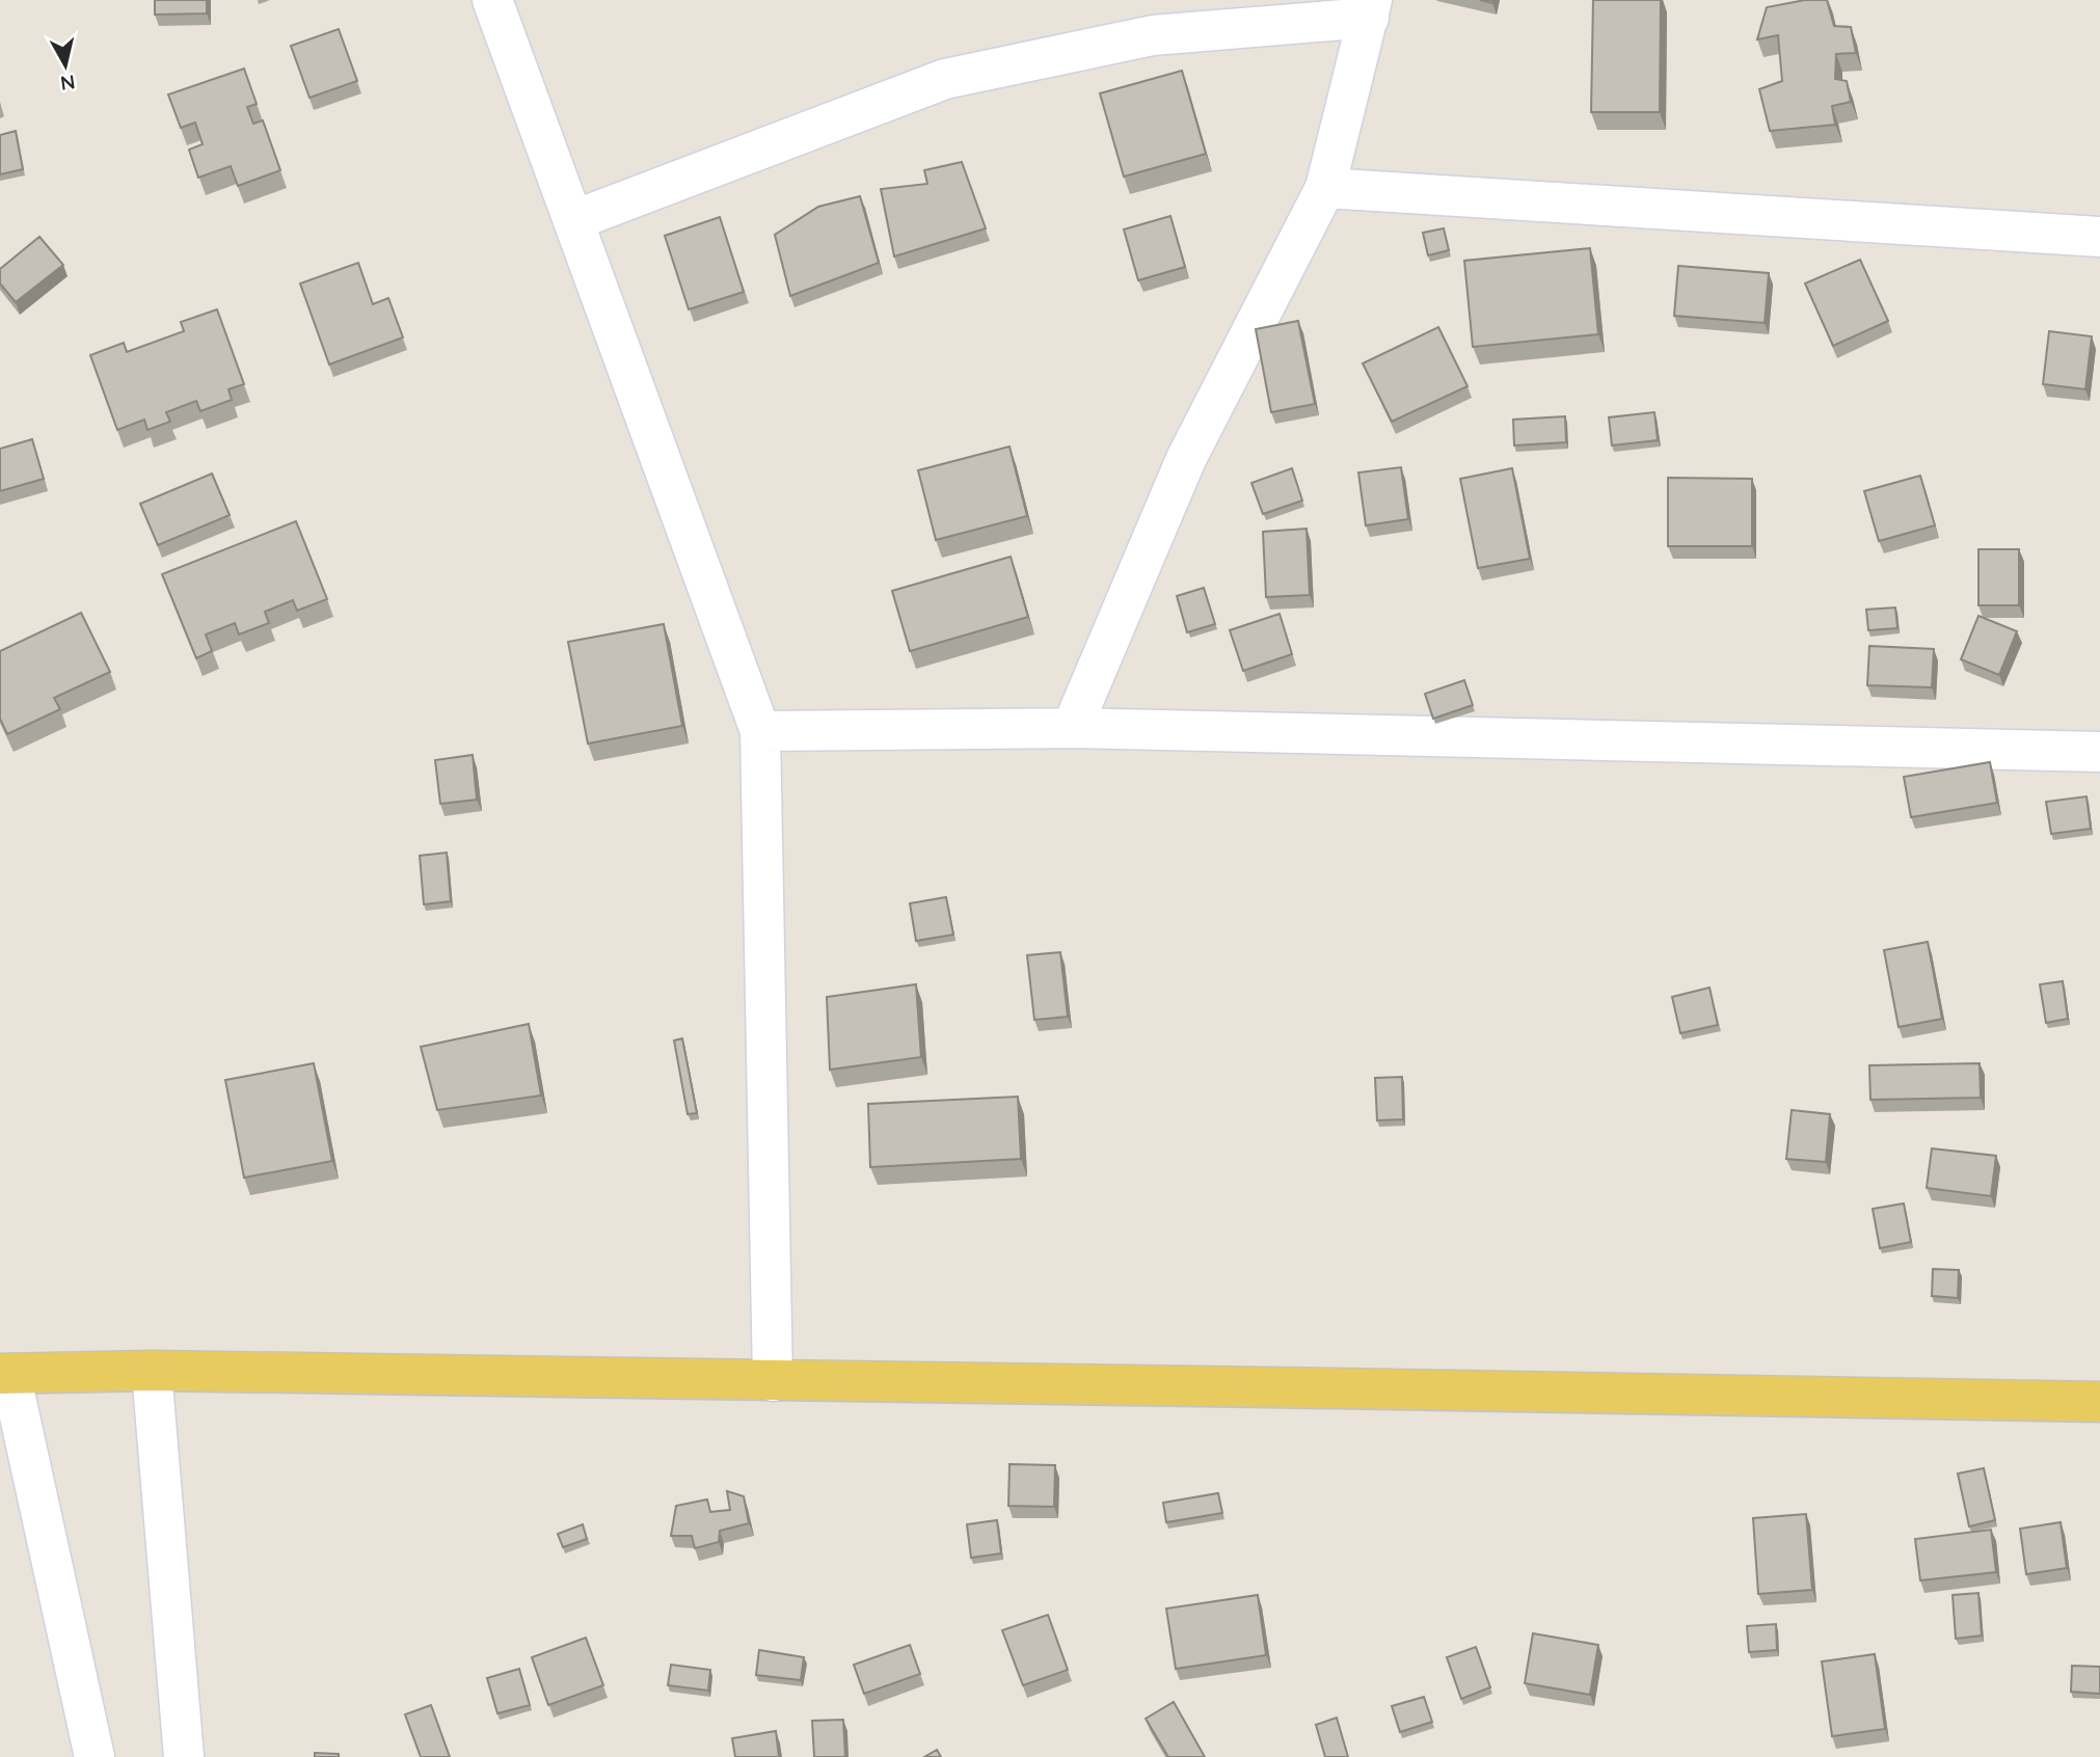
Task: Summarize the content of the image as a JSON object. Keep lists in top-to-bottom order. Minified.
{"north":"bottom"}
